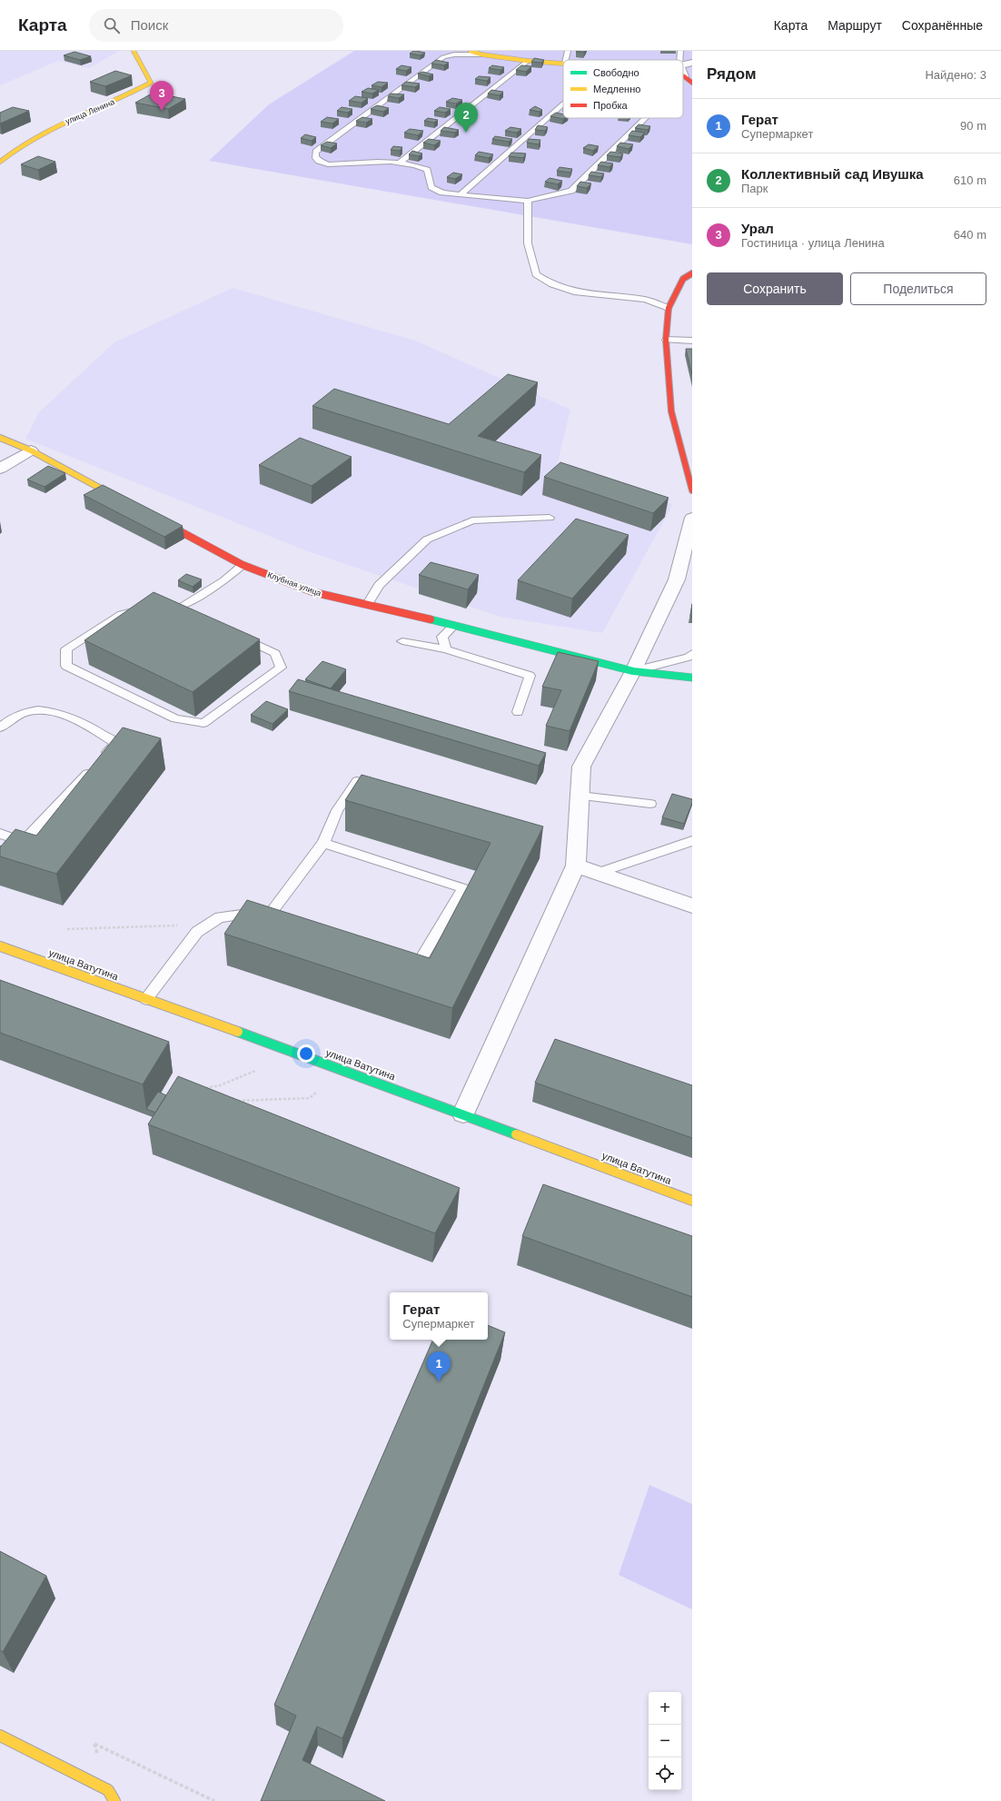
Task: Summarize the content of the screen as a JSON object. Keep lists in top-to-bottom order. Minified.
{"streets":{"street":["улица Ленина","Клубная улица","улица Ватутина"]},"legend":["Свободно","Медленно","Пробка"],"page":{"header":"Карта","search":"Поиск","nav":["Карта","Маршрут","Сохранённые"],"heading":["Рядом","Найдено: 3"],"pins":["3","2","1"],"list":[{"mark":"1","name":"Герат","note":"Супермаркет","value":"90 m"},{"mark":"2","name":"Коллективный сад Ивушка","note":"Парк","value":"610 m"},{"mark":"3","name":"Урал","note":"Гостиница · улица Ленина","value":"640 m"}],"buttons":["Сохранить","Поделиться"],"popup":["Герат","Супермаркет"],"map_buttons":["+","−"]}}
